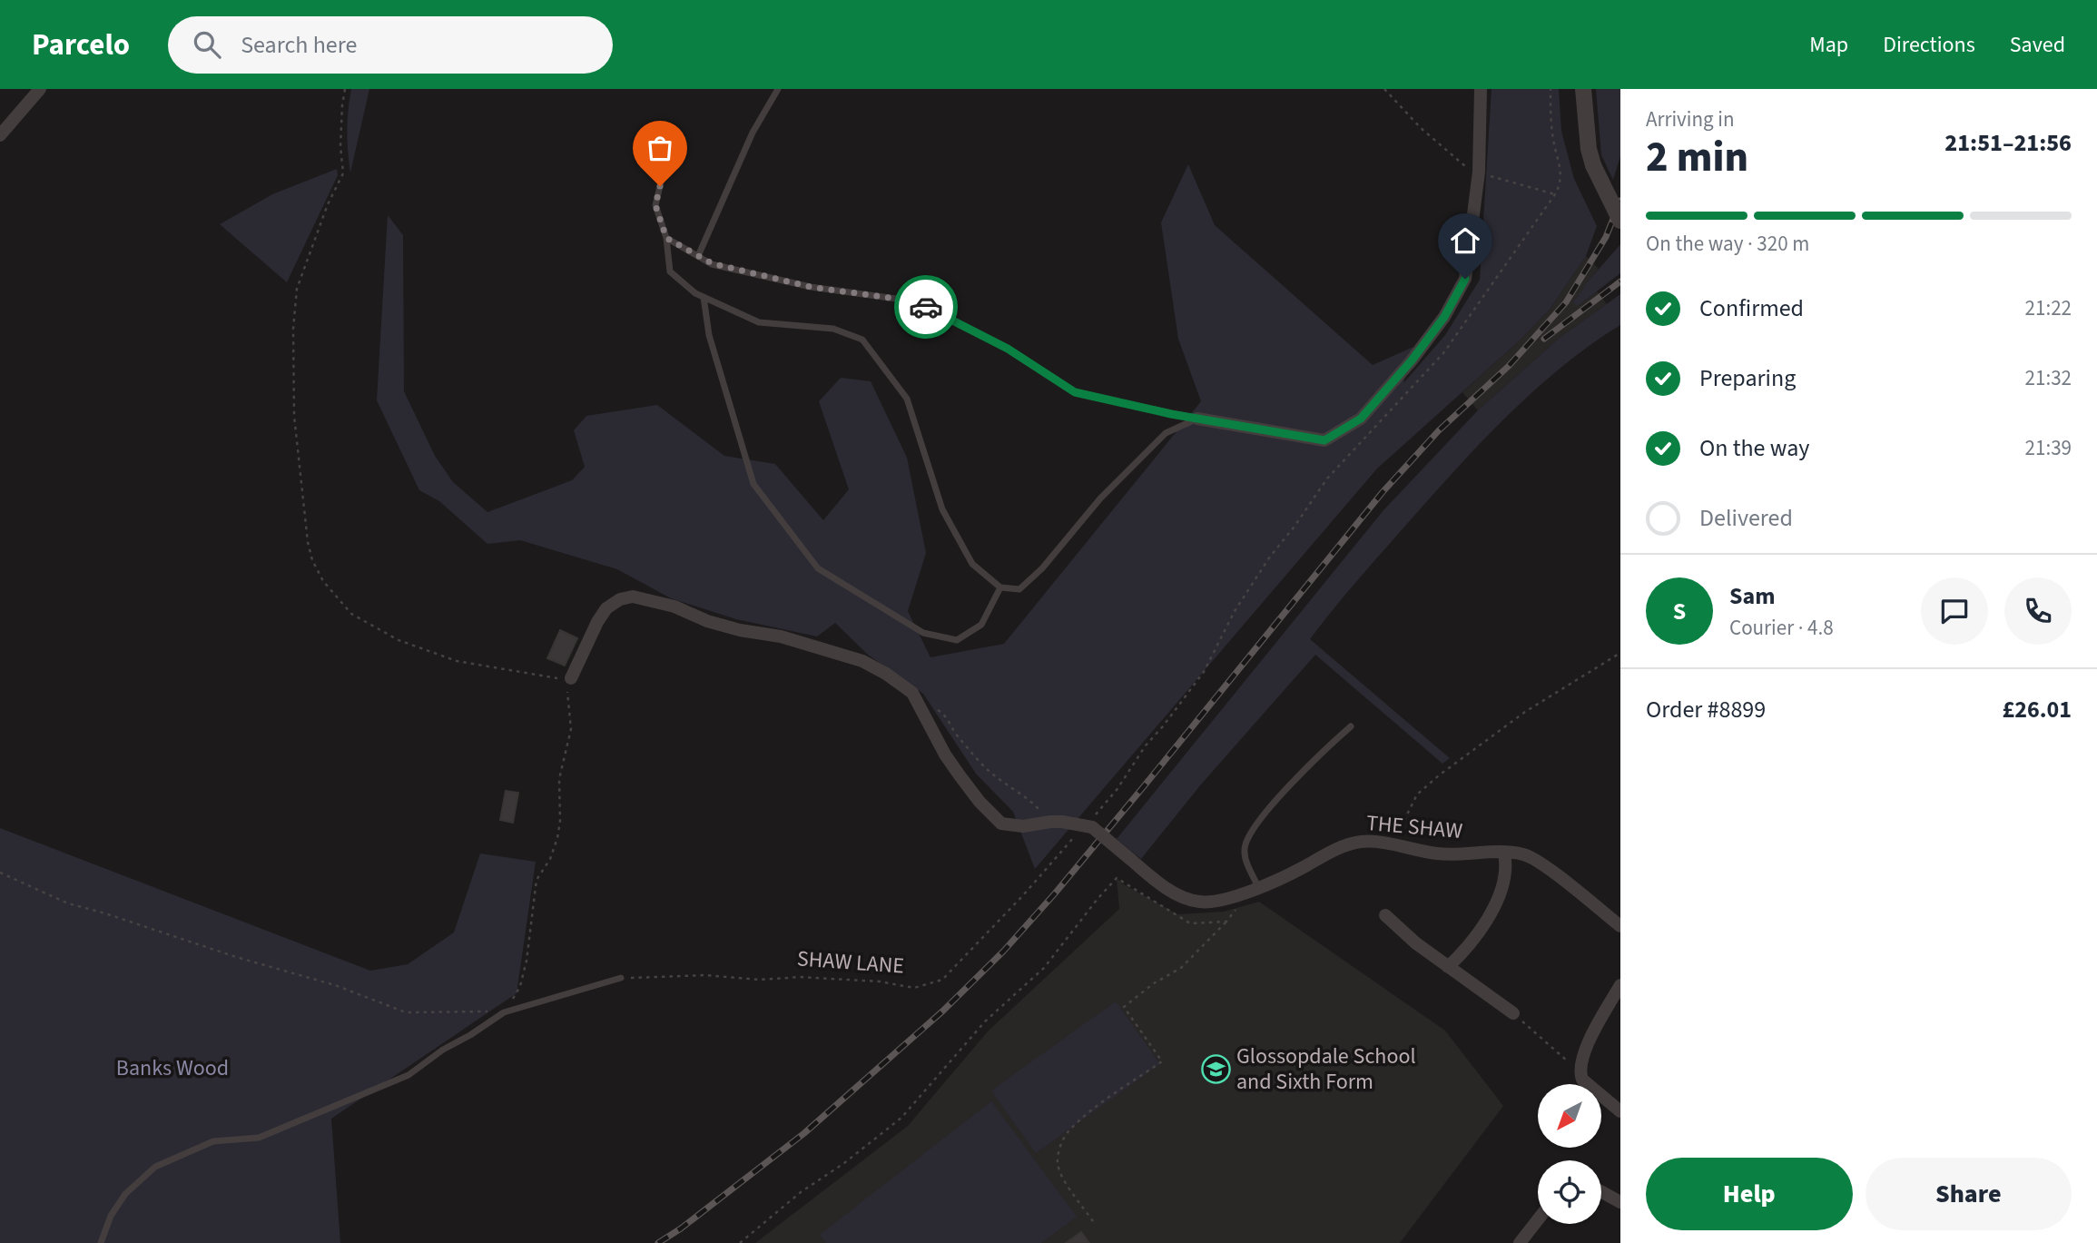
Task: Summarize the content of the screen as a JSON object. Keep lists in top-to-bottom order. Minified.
{"streets":{"street":["THE SHAW"],"path":["SHAW LANE"]},"crossings":[["THE SHAW","SHAW LANE"]],"parks":["Banks Wood"],"places":{"school or university":["Glossopdale School and Sixth Form"]},"north":"bottom left","page":{"header":"Parcelo","search":"Search here","nav":["Map","Directions","Saved"],"heading":["2 min","Arriving in","21:51–21:56"],"panel":["Sam","Courier · 4.8","Order #8899","£26.01"],"bar":"On the way · 320 m","list":[["Confirmed","21:22"],["Preparing","21:32"],["On the way","21:39"],"Delivered"],"round":"S","buttons":["Help","Share"]}}
